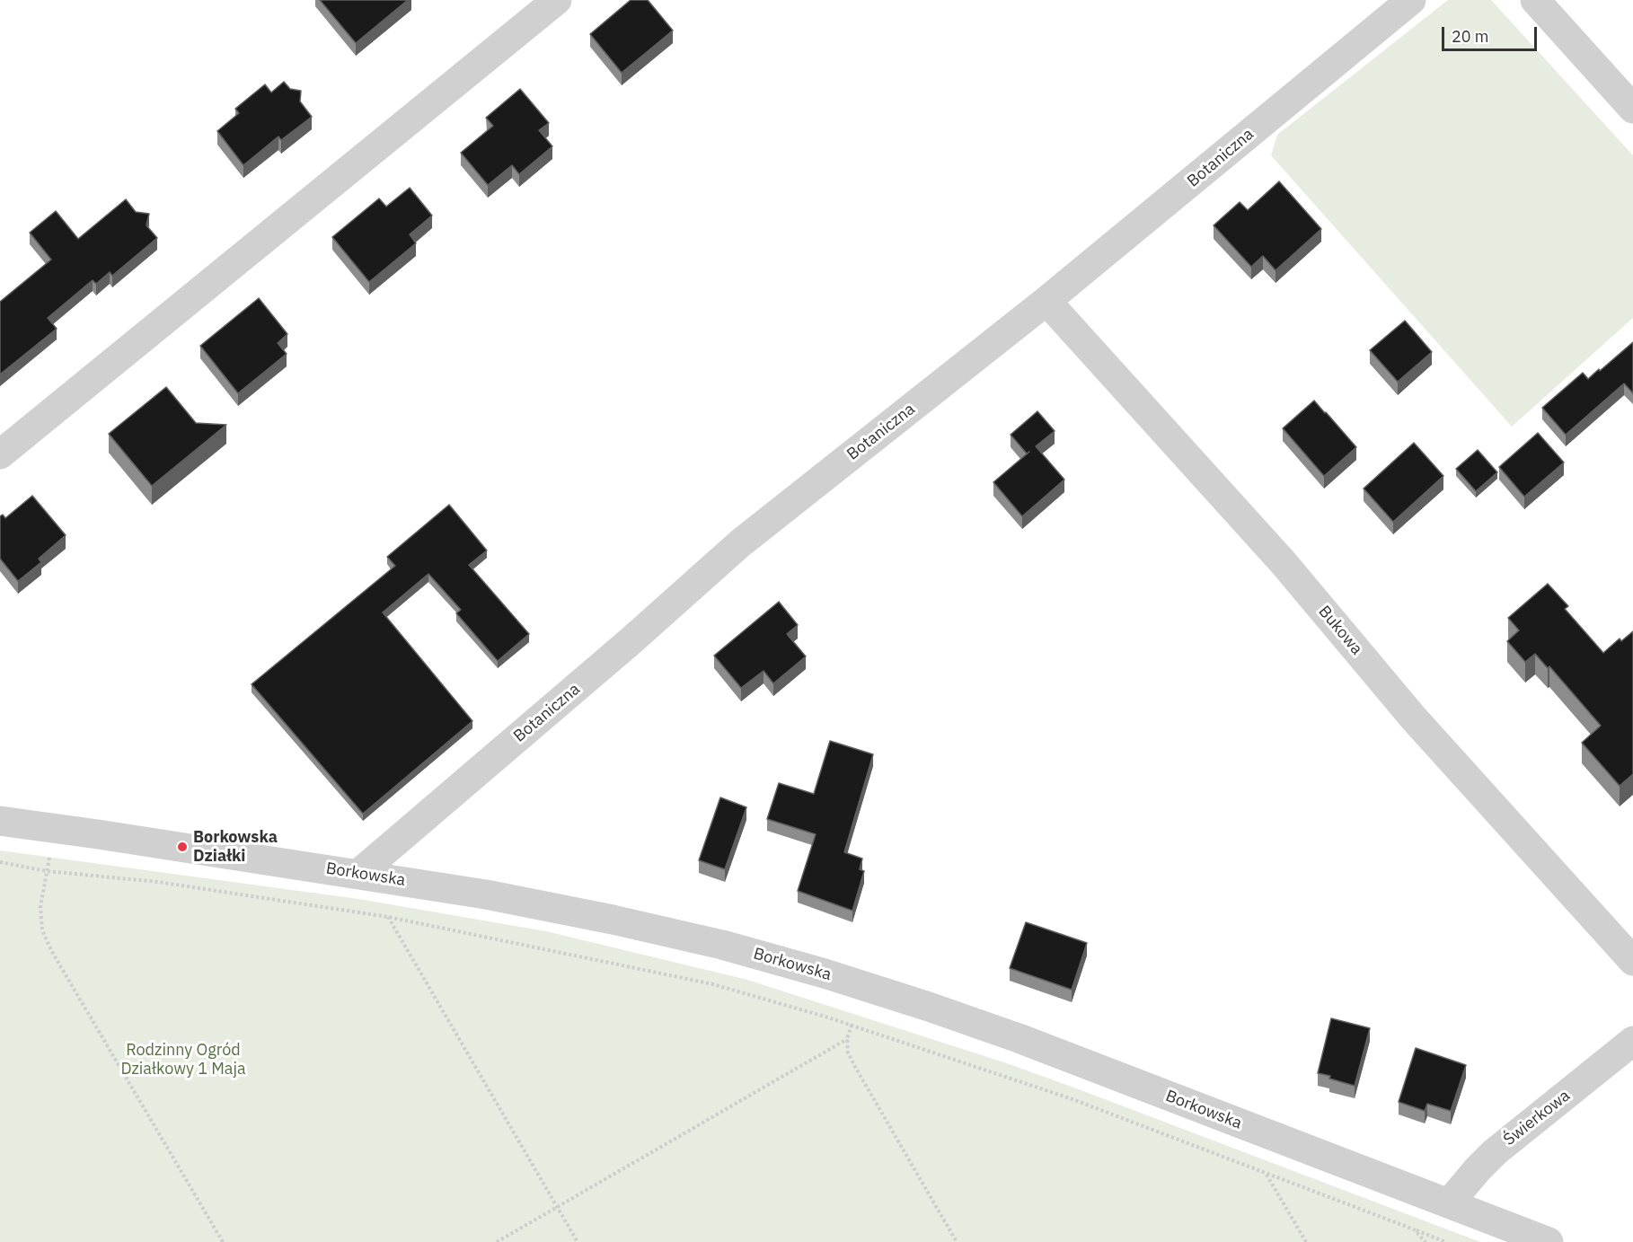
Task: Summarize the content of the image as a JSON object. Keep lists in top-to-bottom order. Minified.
{"streets":{"street":["Botaniczna","Bukowa","Borkowska","Świerkowa"]},"crossings":[["Botaniczna","Bukowa"],["Botaniczna","Borkowska"],["Borkowska","Świerkowa"]],"parks":["Rodzinny Ogród Działkowy 1 Maja"],"places":["Borkowska Działki"],"scale_bar":"20 m"}
